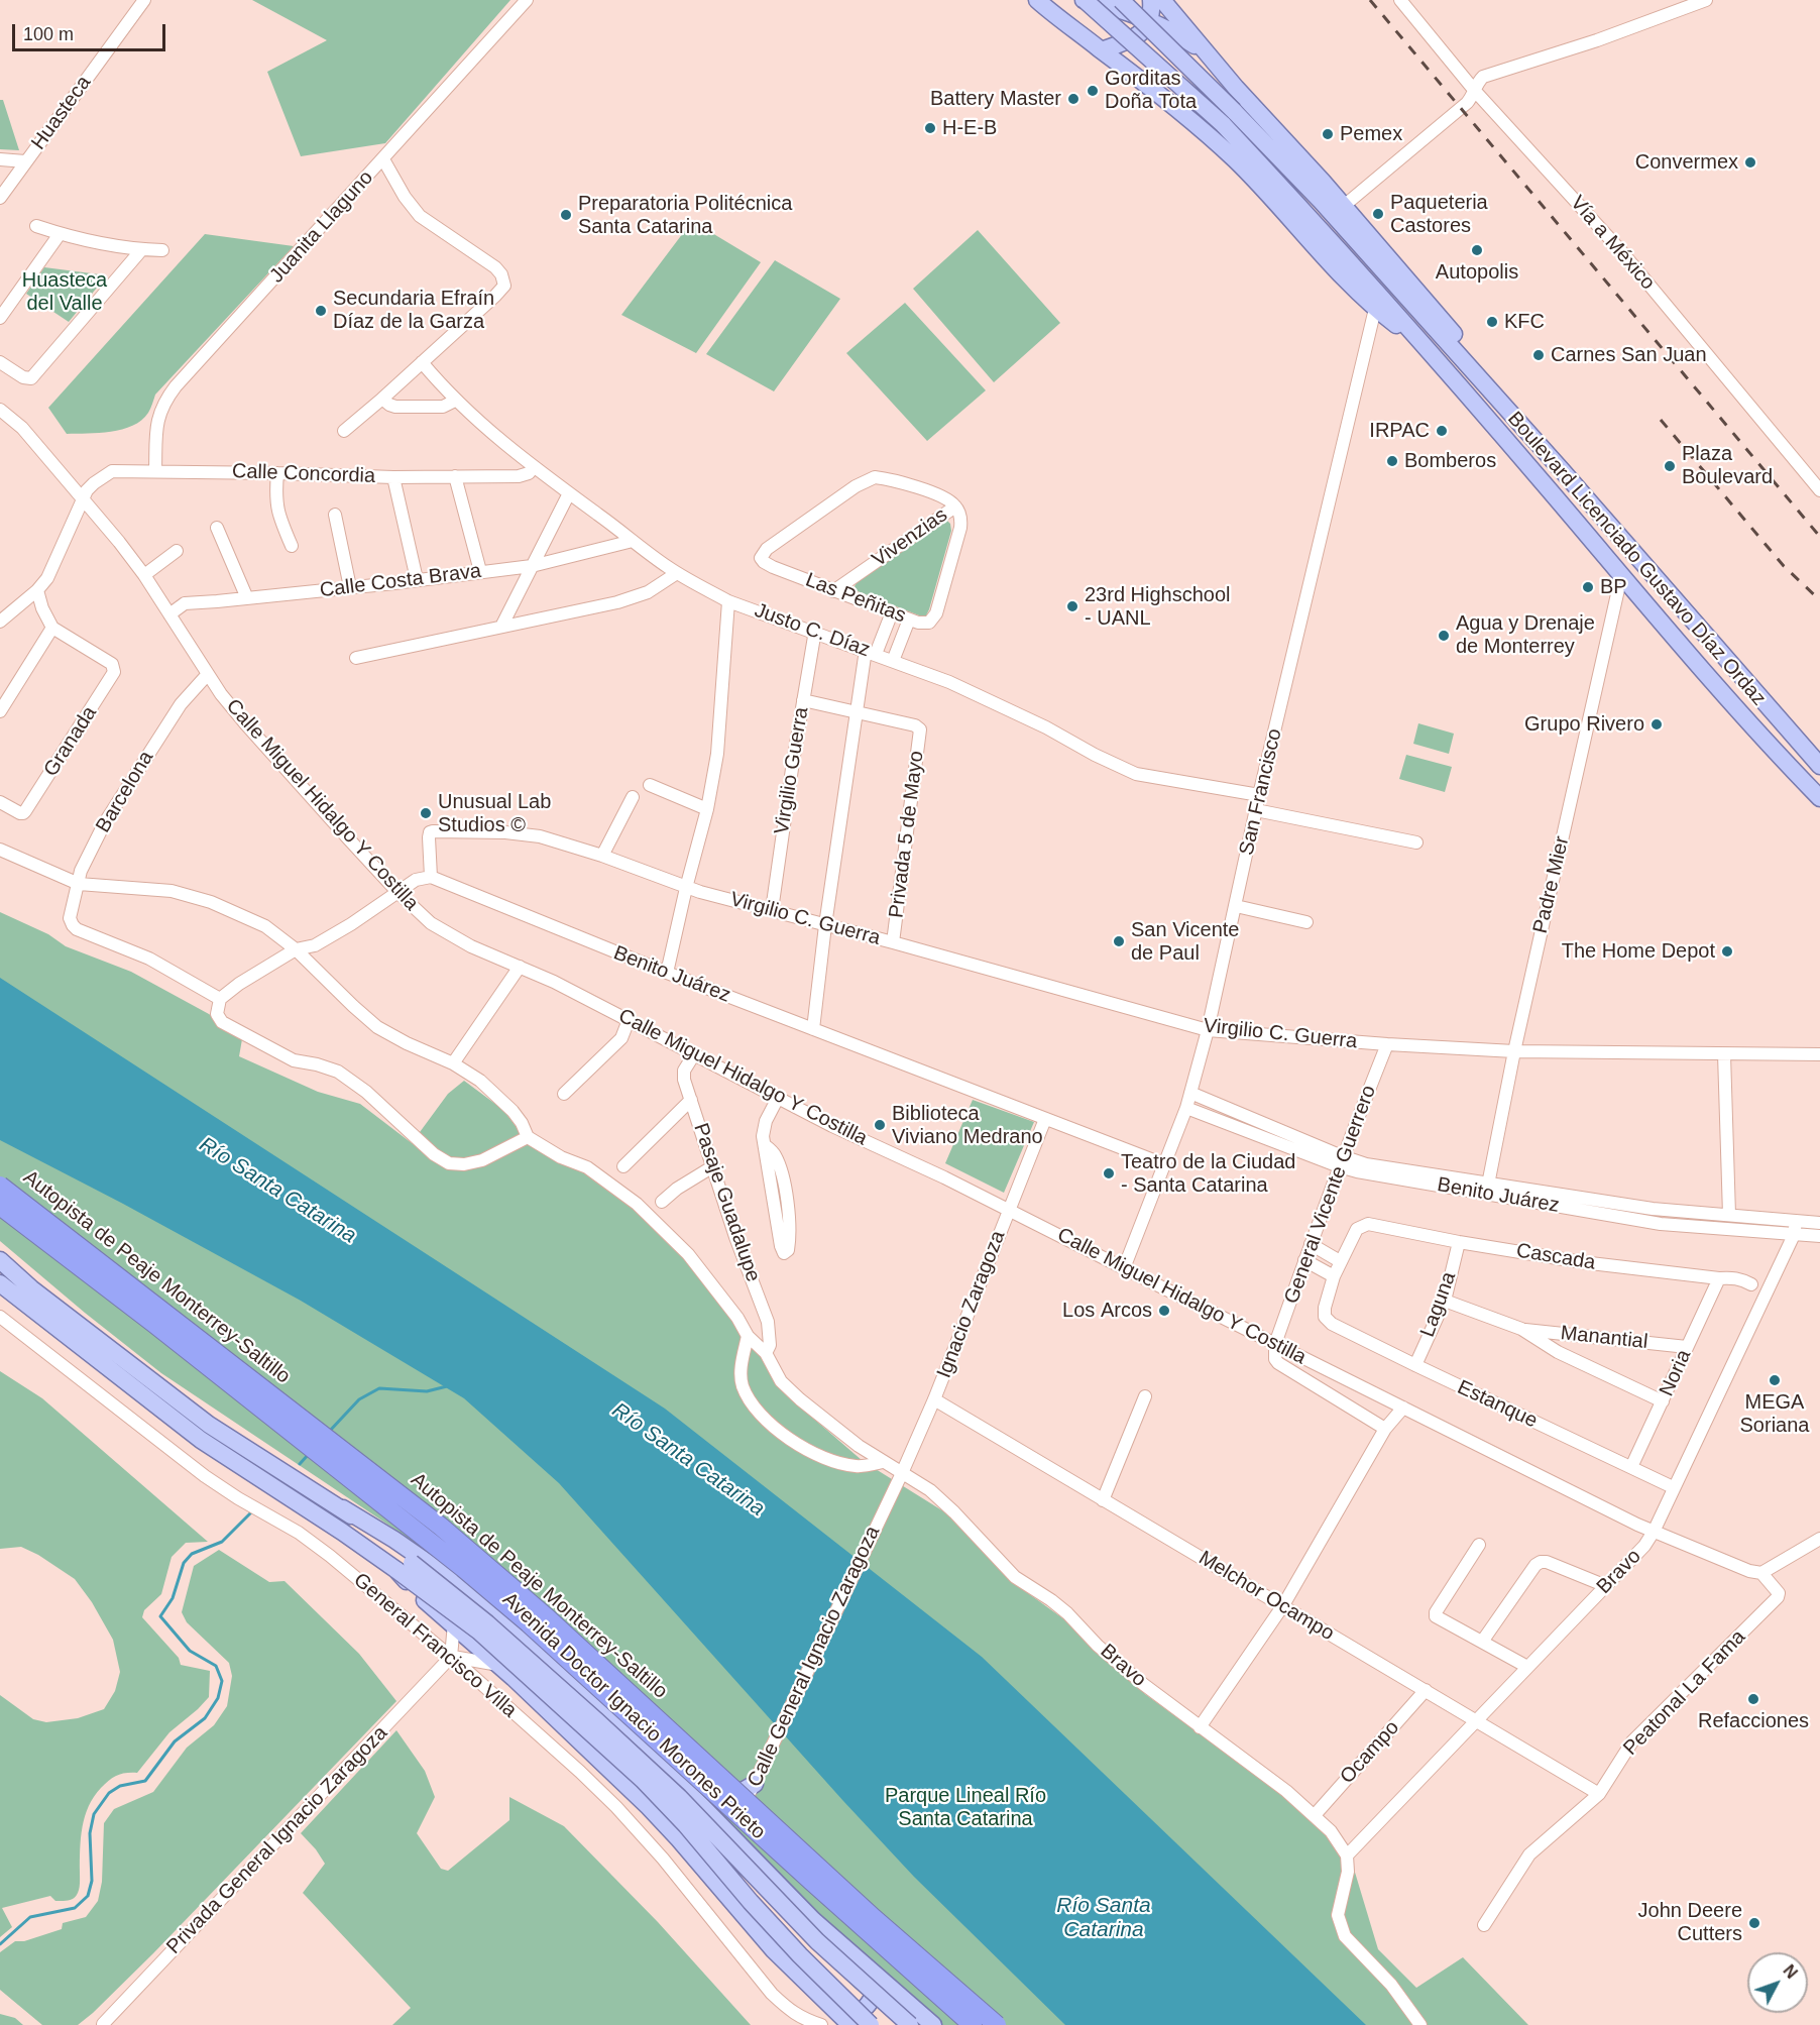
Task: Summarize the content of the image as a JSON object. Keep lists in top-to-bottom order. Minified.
{"streets":{"highway":["Autopista de Peaje Monterrey-Saltillo"],"main road":["Boulevard Licenciado Gustavo Díaz Ordaz","Avenida Doctor Ignacio Morones Prieto"],"street":["Huasteca","Juanita Llaguno","Vía a México","Calle Concordia","Vivenzias","Calle Costa Brava","Las Peñitas","Justo C. Díaz","Granada","Virgilio Guerra","Barcelona","San Francisco","Calle Miguel Hidalgo Y Costilla","Privada 5 de Mayo","Padre Mier","Virgilio C. Guerra","Benito Juárez","General Vicente Guerrero","Pasaje Guadalupe","Cascada","Ignacio Zaragoza","Laguna","Manantial","Noria","Estanque","Bravo","Melchor Ocampo","General Francisco Villa","Calle General Ignacio Zaragoza","Peatonal La Fama","Ocampo","Privada General Ignacio Zaragoza"]},"crossings":[["Juanita Llaguno","Calle Concordia"],["Calle Concordia","Justo C. Díaz"],["Calle Concordia","Calle Miguel Hidalgo Y Costilla"],["Vivenzias","Las Peñitas"],["Boulevard Licenciado Gustavo Díaz Ordaz","San Francisco"],["Boulevard Licenciado Gustavo Díaz Ordaz","Padre Mier"],["Calle Costa Brava","Justo C. Díaz"],["Calle Costa Brava","Calle Miguel Hidalgo Y Costilla"],["Justo C. Díaz","Virgilio Guerra"],["Justo C. Díaz","San Francisco"],["Virgilio Guerra","Virgilio C. Guerra"],["Barcelona","Calle Miguel Hidalgo Y Costilla"],["San Francisco","Calle Miguel Hidalgo Y Costilla"],["San Francisco","Virgilio C. Guerra"],["San Francisco","Benito Juárez"],["Calle Miguel Hidalgo Y Costilla","General Vicente Guerrero"],["Calle Miguel Hidalgo Y Costilla","Pasaje Guadalupe"],["Calle Miguel Hidalgo Y Costilla","Ignacio Zaragoza"],["Calle Miguel Hidalgo Y Costilla","Bravo"],["Calle Miguel Hidalgo Y Costilla","Peatonal La Fama"],["Privada 5 de Mayo","Virgilio C. Guerra"],["Padre Mier","Virgilio C. Guerra"],["Padre Mier","Benito Juárez"],["Virgilio C. Guerra","Benito Juárez"],["Virgilio C. Guerra","General Vicente Guerrero"],["Benito Juárez","General Vicente Guerrero"],["Benito Juárez","Ignacio Zaragoza"],["Benito Juárez","Bravo"],["Pasaje Guadalupe","Ignacio Zaragoza"],["Pasaje Guadalupe","Bravo"],["Cascada","Laguna"],["Cascada","Noria"],["Ignacio Zaragoza","Bravo"],["Ignacio Zaragoza","Melchor Ocampo"],["Ignacio Zaragoza","Calle General Ignacio Zaragoza"],["Laguna","Manantial"],["Laguna","Estanque"],["Manantial","Noria"],["Noria","Estanque"],["Estanque","Bravo"],["Bravo","Melchor Ocampo"],["Bravo","Ocampo"],["Melchor Ocampo","Peatonal La Fama"],["Melchor Ocampo","Ocampo"],["General Francisco Villa","Privada General Ignacio Zaragoza"],["Calle General Ignacio Zaragoza","Avenida Doctor Ignacio Morones Prieto"]],"water":["Río Santa Catarina"],"parks":["Huasteca del Valle","Parque Lineal Río Santa Catarina"],"places":["Gorditas Doña Tota","Battery Master","H-E-B","Pemex","Convermex","Paqueteria Castores","Preparatoria Politécnica Santa Catarina","Autopolis","Secundaria Efraín Díaz de la Garza","KFC","Carnes San Juan","IRPAC","Bomberos","Plaza Boulevard","BP","23rd Highschool - UANL","Agua y Drenaje de Monterrey","Grupo Rivero","Unusual Lab Studios ©","San Vicente de Paul","The Home Depot","Biblioteca Viviano Medrano","Teatro de la Ciudad - Santa Catarina","Los Arcos","MEGA Soriana","Refacciones","John Deere Cutters"],"scale_bar":"100 m","north":"top right"}
